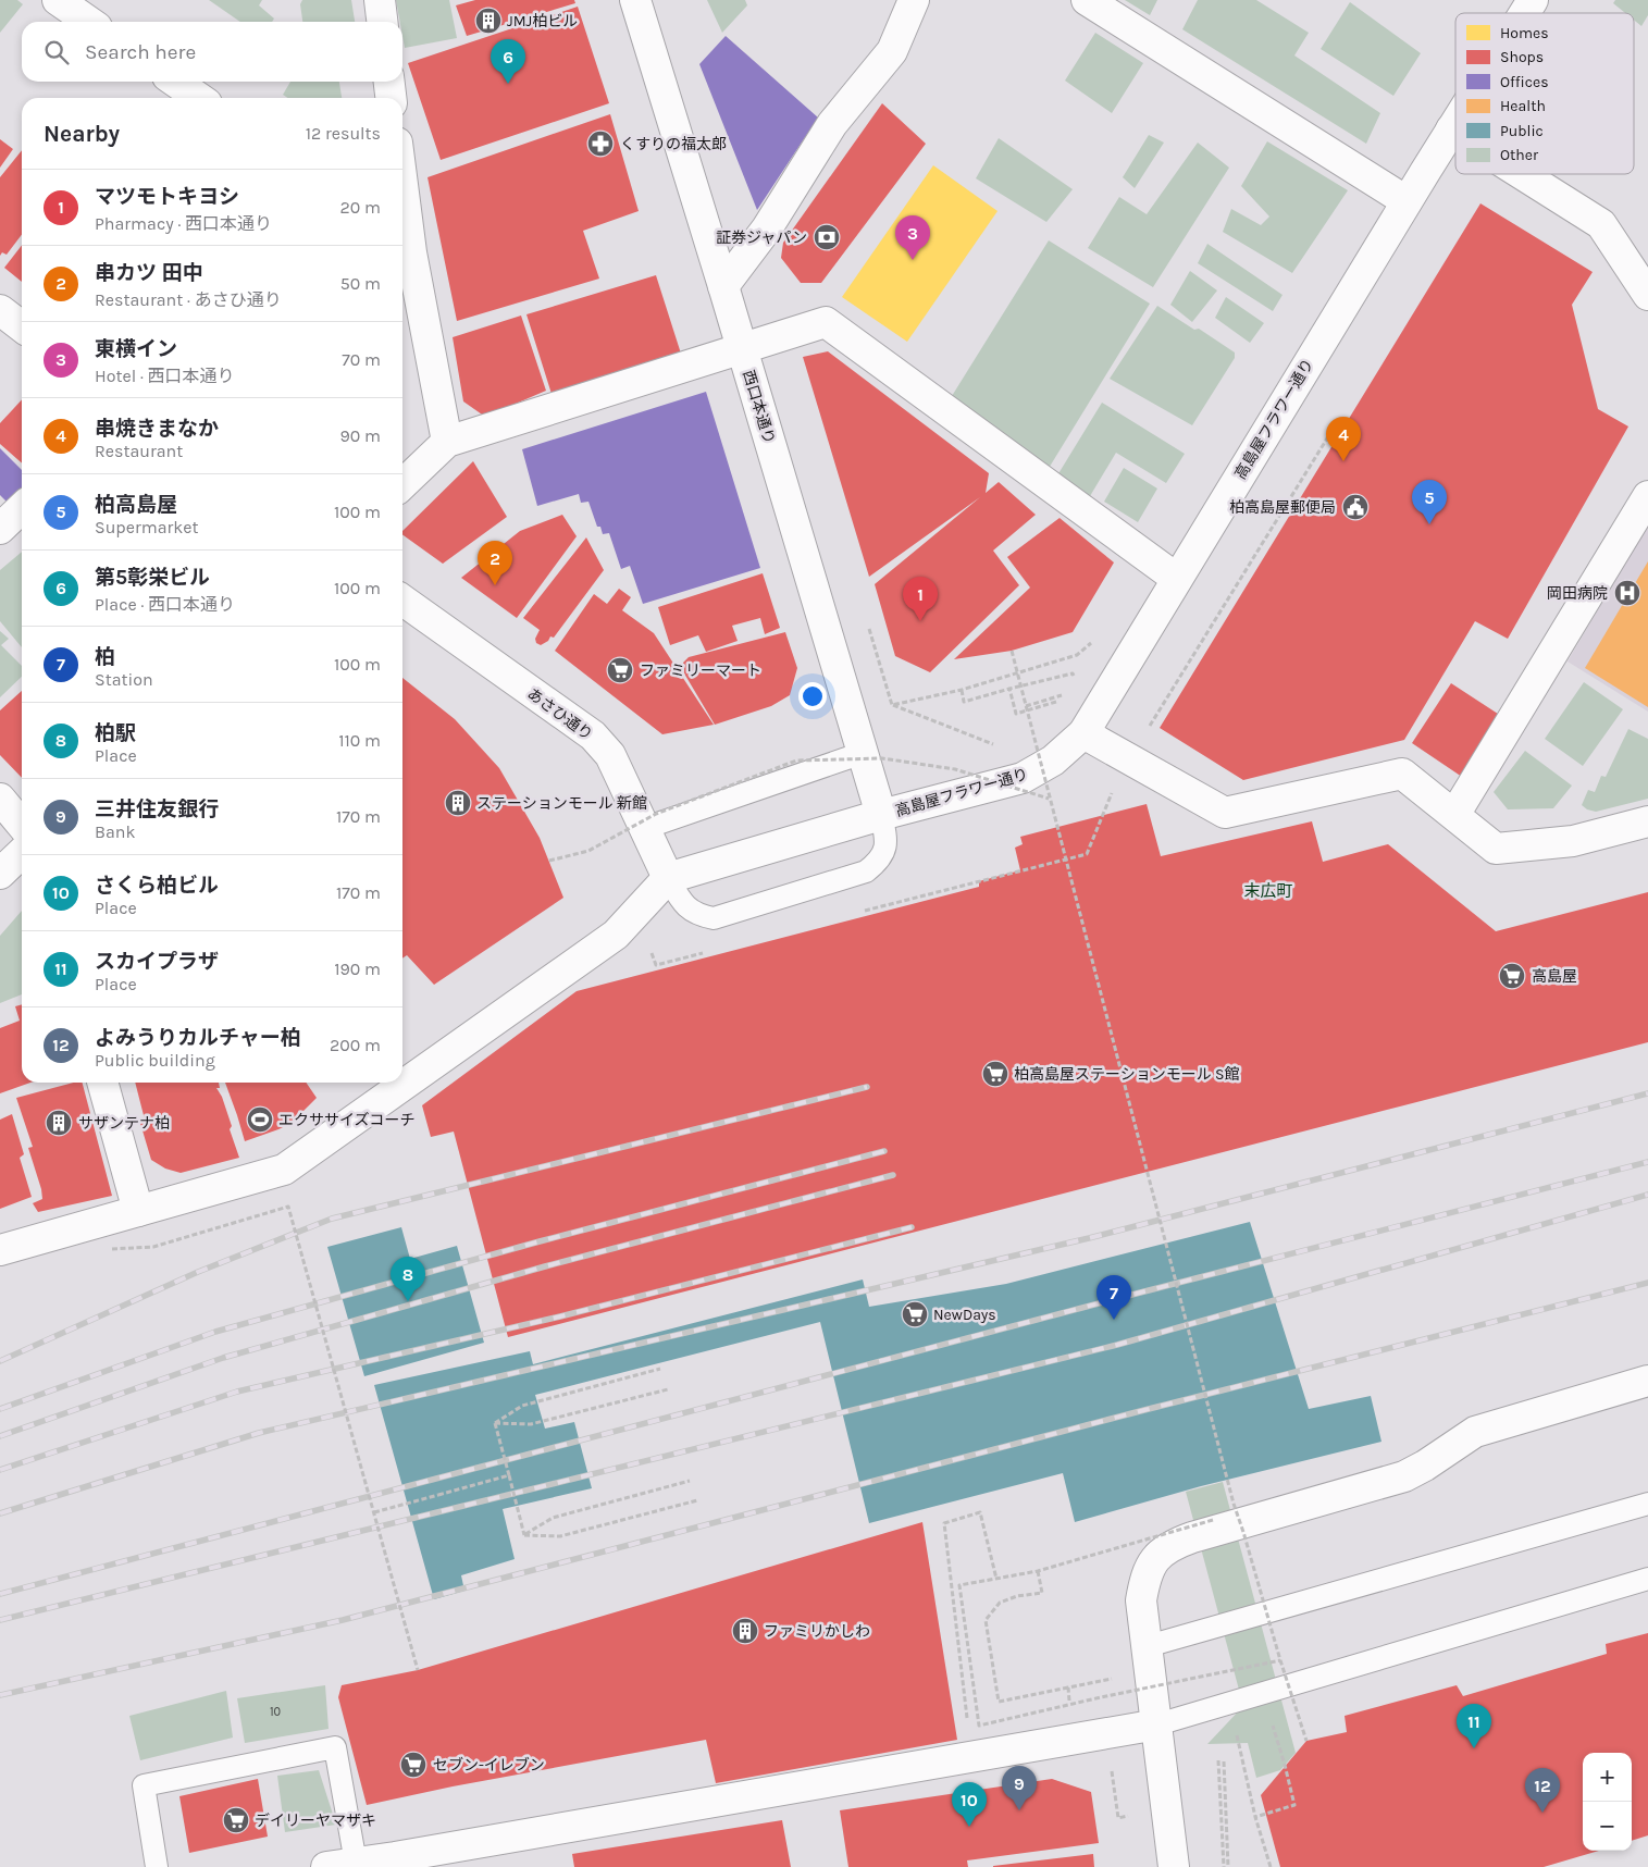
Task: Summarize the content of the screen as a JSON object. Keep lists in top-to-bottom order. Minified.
{"streets":{"street":["西口本通り","高島屋フラワー通り","あさひ通り"]},"crossings":[["西口本通り","高島屋フラワー通り"],["高島屋フラワー通り","あさひ通り"]],"districts":["末広町"],"places":{"building":["JMJ柏ビル","ステーションモール 新館","サザンテナ柏","ファミリかしわ"],"pharmacy":["くすりの福太郎"],"bank":["証券ジャパン"],"public building":["柏高島屋郵便局"],"hospital":["岡田病院"],"supermarket":["ファミリーマート","高島屋","柏高島屋ステーションモール S館","NewDays","セブン-イレブン","デイリーヤマザキ"],"sports":["エクササイズコーチ"]},"house_numbers":["10"],"legend":["Homes","Shops","Offices","Health","Public","Other"],"page":{"search":"Search here","pins":["6","3","4","5","2","1","8","7","11","9","12","10"],"heading":["Nearby","12 results"],"list":[{"mark":"1","name":"マツモトキヨシ","note":"Pharmacy · 西口本通り","value":"20 m"},{"mark":"2","name":"串カツ 田中","note":"Restaurant · あさひ通り","value":"50 m"},{"mark":"3","name":"東横イン","note":"Hotel · 西口本通り","value":"70 m"},{"mark":"4","name":"串焼きまなか","note":"Restaurant","value":"90 m"},{"mark":"5","name":"柏高島屋","note":"Supermarket","value":"100 m"},{"mark":"6","name":"第5彰栄ビル","note":"Place · 西口本通り","value":"100 m"},{"mark":"7","name":"柏","note":"Station","value":"100 m"},{"mark":"8","name":"柏駅","note":"Place","value":"110 m"},{"mark":"9","name":"三井住友銀行","note":"Bank","value":"170 m"},{"mark":"10","name":"さくら柏ビル","note":"Place","value":"170 m"},{"mark":"11","name":"スカイプラザ","note":"Place","value":"190 m"},{"mark":"12","name":"よみうりカルチャー柏","note":"Public building","value":"200 m"}],"map_buttons":["+","−"]}}
